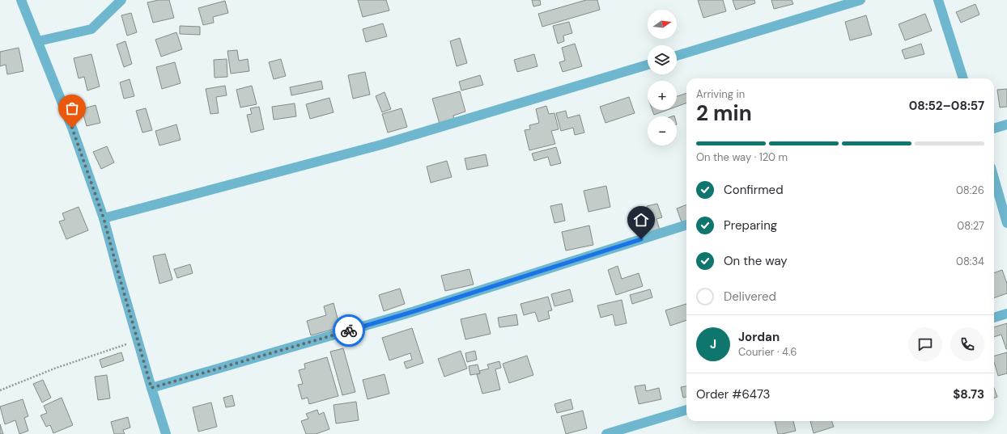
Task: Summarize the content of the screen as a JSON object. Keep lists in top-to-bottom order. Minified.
{"north":"right","page":{"map_buttons":["+","−"],"heading":["2 min","Arriving in","08:52–08:57"],"panel":["Jordan","Courier · 4.6","Order #6473","$8.73"],"bar":"On the way · 120 m","list":[["Confirmed","08:26"],["Preparing","08:27"],["On the way","08:34"],"Delivered"],"round":"J"}}
